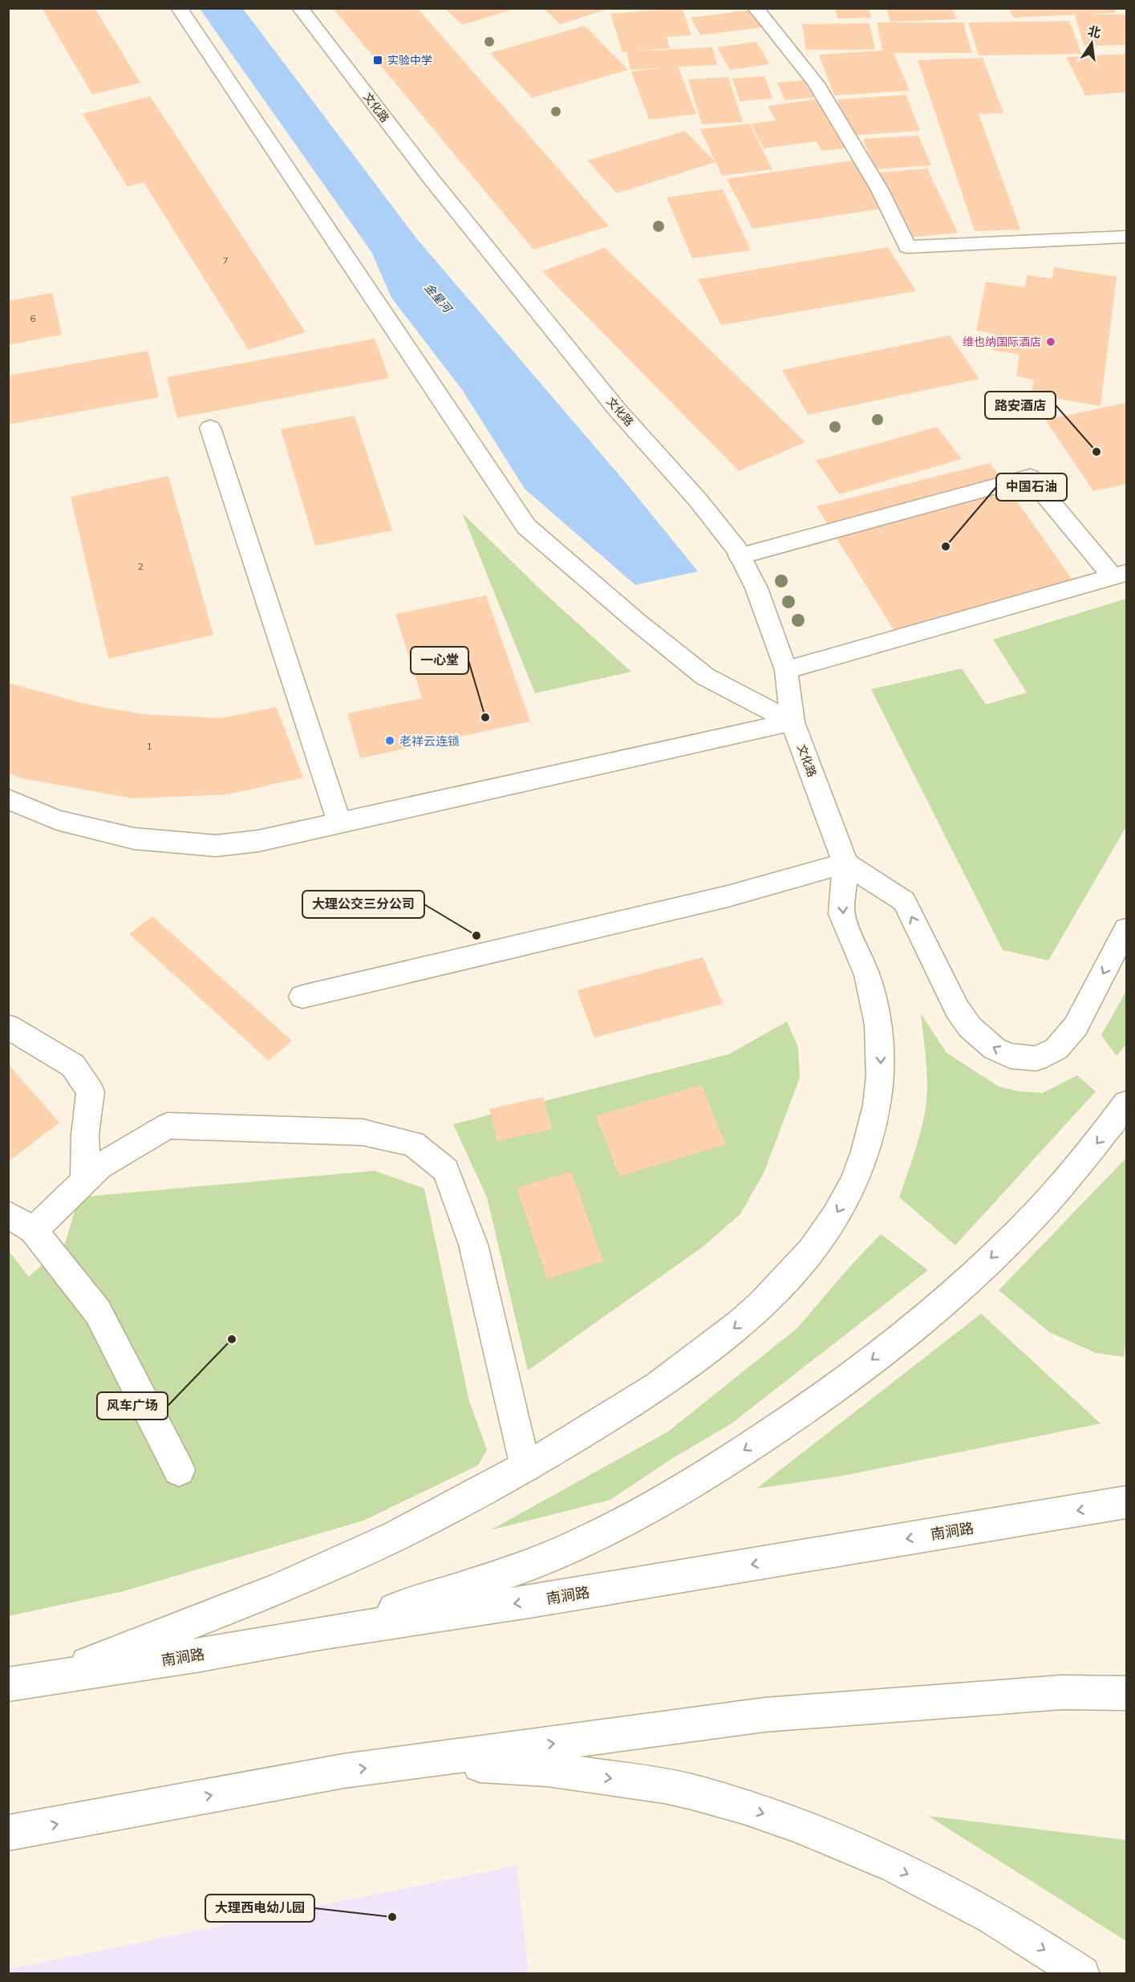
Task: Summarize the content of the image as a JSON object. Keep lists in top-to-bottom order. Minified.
{"streets":{"main road":["文化路","南涧路"]},"water":["金星河"],"places":{"transit":["实验中学"],"other":["维也纳国际酒店","路安酒店","中国石油","一心堂","老祥云连锁","大理公交三分公司","风车广场","大理西电幼儿园"]},"house_numbers":["7","6","2","1"],"north":"top"}
